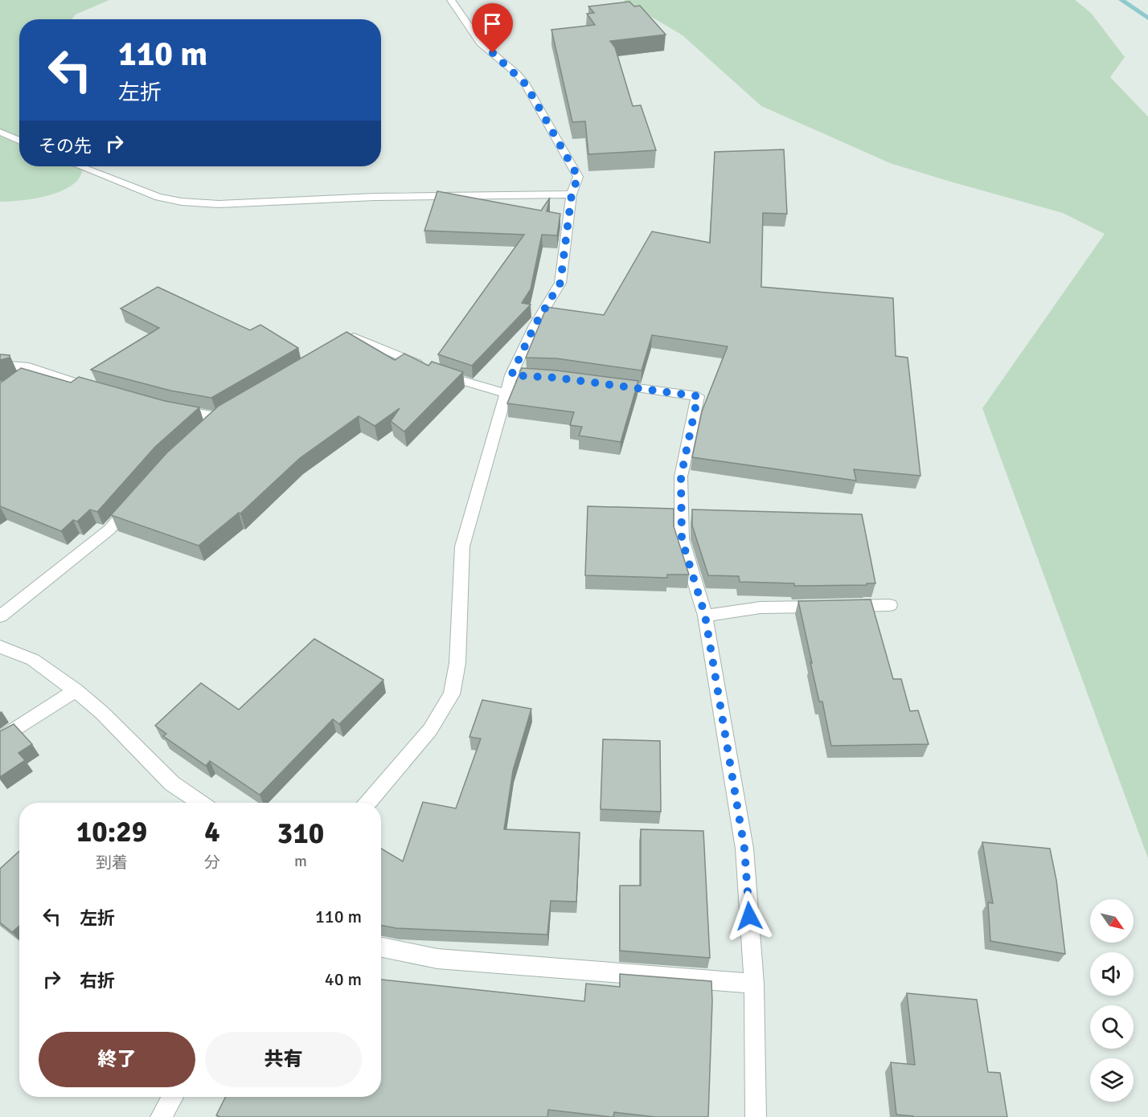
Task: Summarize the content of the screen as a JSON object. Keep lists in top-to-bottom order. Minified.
{"north":"bottom right","page":{"turn":["110 m","左折"],"then":"その先","eta":["10:29","到着","4","分","310","m"],"list":[{"name":"左折","value":"110 m"},{"name":"右折","value":"40 m"}],"buttons":["終了","共有"]}}
